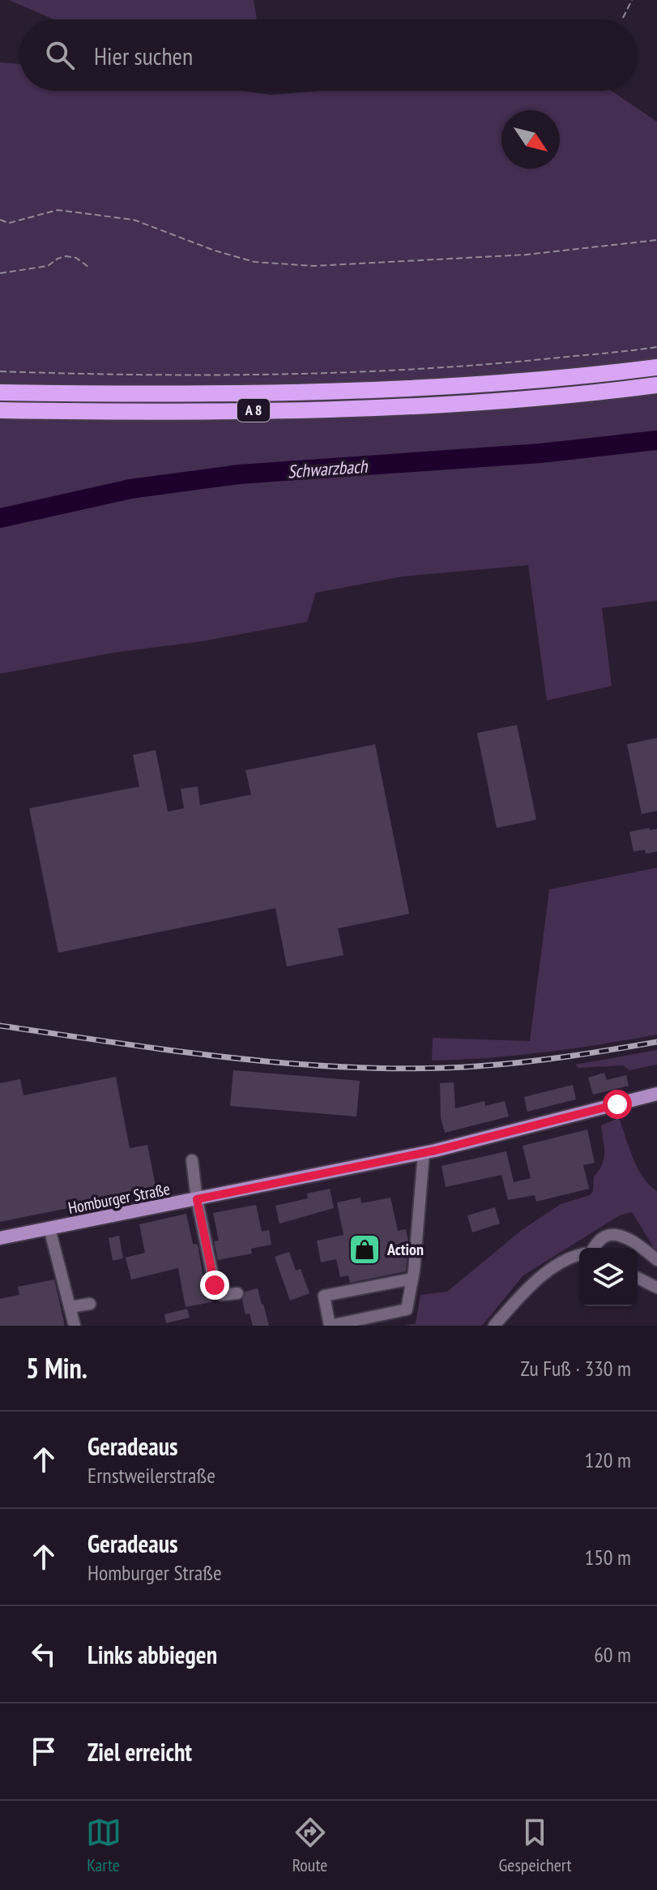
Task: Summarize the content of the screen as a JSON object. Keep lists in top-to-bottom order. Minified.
{"streets":{"highway":["A 8"],"main road":["Homburger Straße"]},"water":["Schwarzbach"],"places":{"shop":["Action"]},"north":"bottom right","page":{"search":"Hier suchen","heading":["5 Min.","Zu Fuß · 330 m"],"list":[["Geradeaus","Ernstweilerstraße","120 m"],["Geradeaus","Homburger Straße","150 m"],["Links abbiegen","60 m"],"Ziel erreicht"],"nav":["Karte","Route","Gespeichert"]}}
